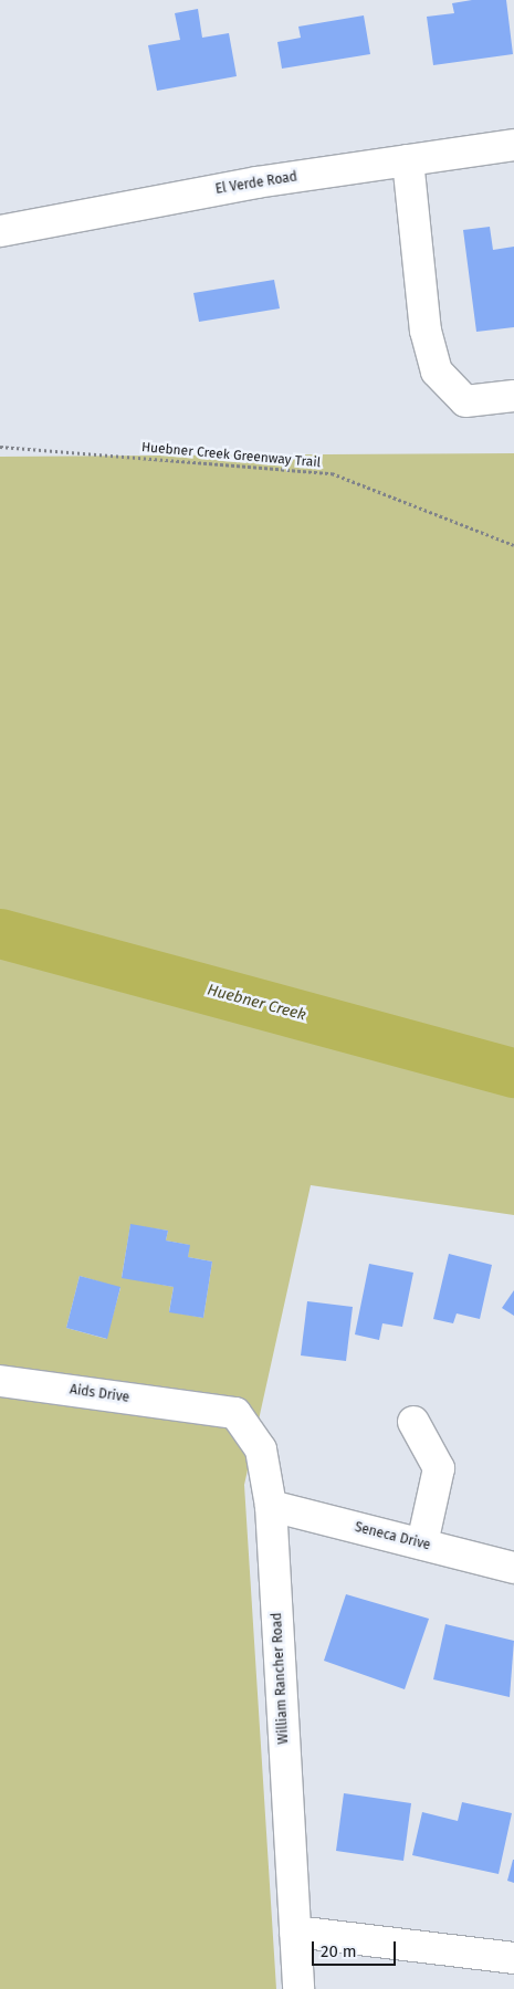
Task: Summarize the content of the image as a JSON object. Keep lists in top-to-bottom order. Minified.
{"streets":{"street":["El Verde Road","Aids Drive","Seneca Drive","William Rancher Road"],"path":["Huebner Creek Greenway Trail"]},"crossings":[["Aids Drive","William Rancher Road"],["Seneca Drive","William Rancher Road"]],"water":["Huebner Creek"],"scale_bar":"20 m"}
